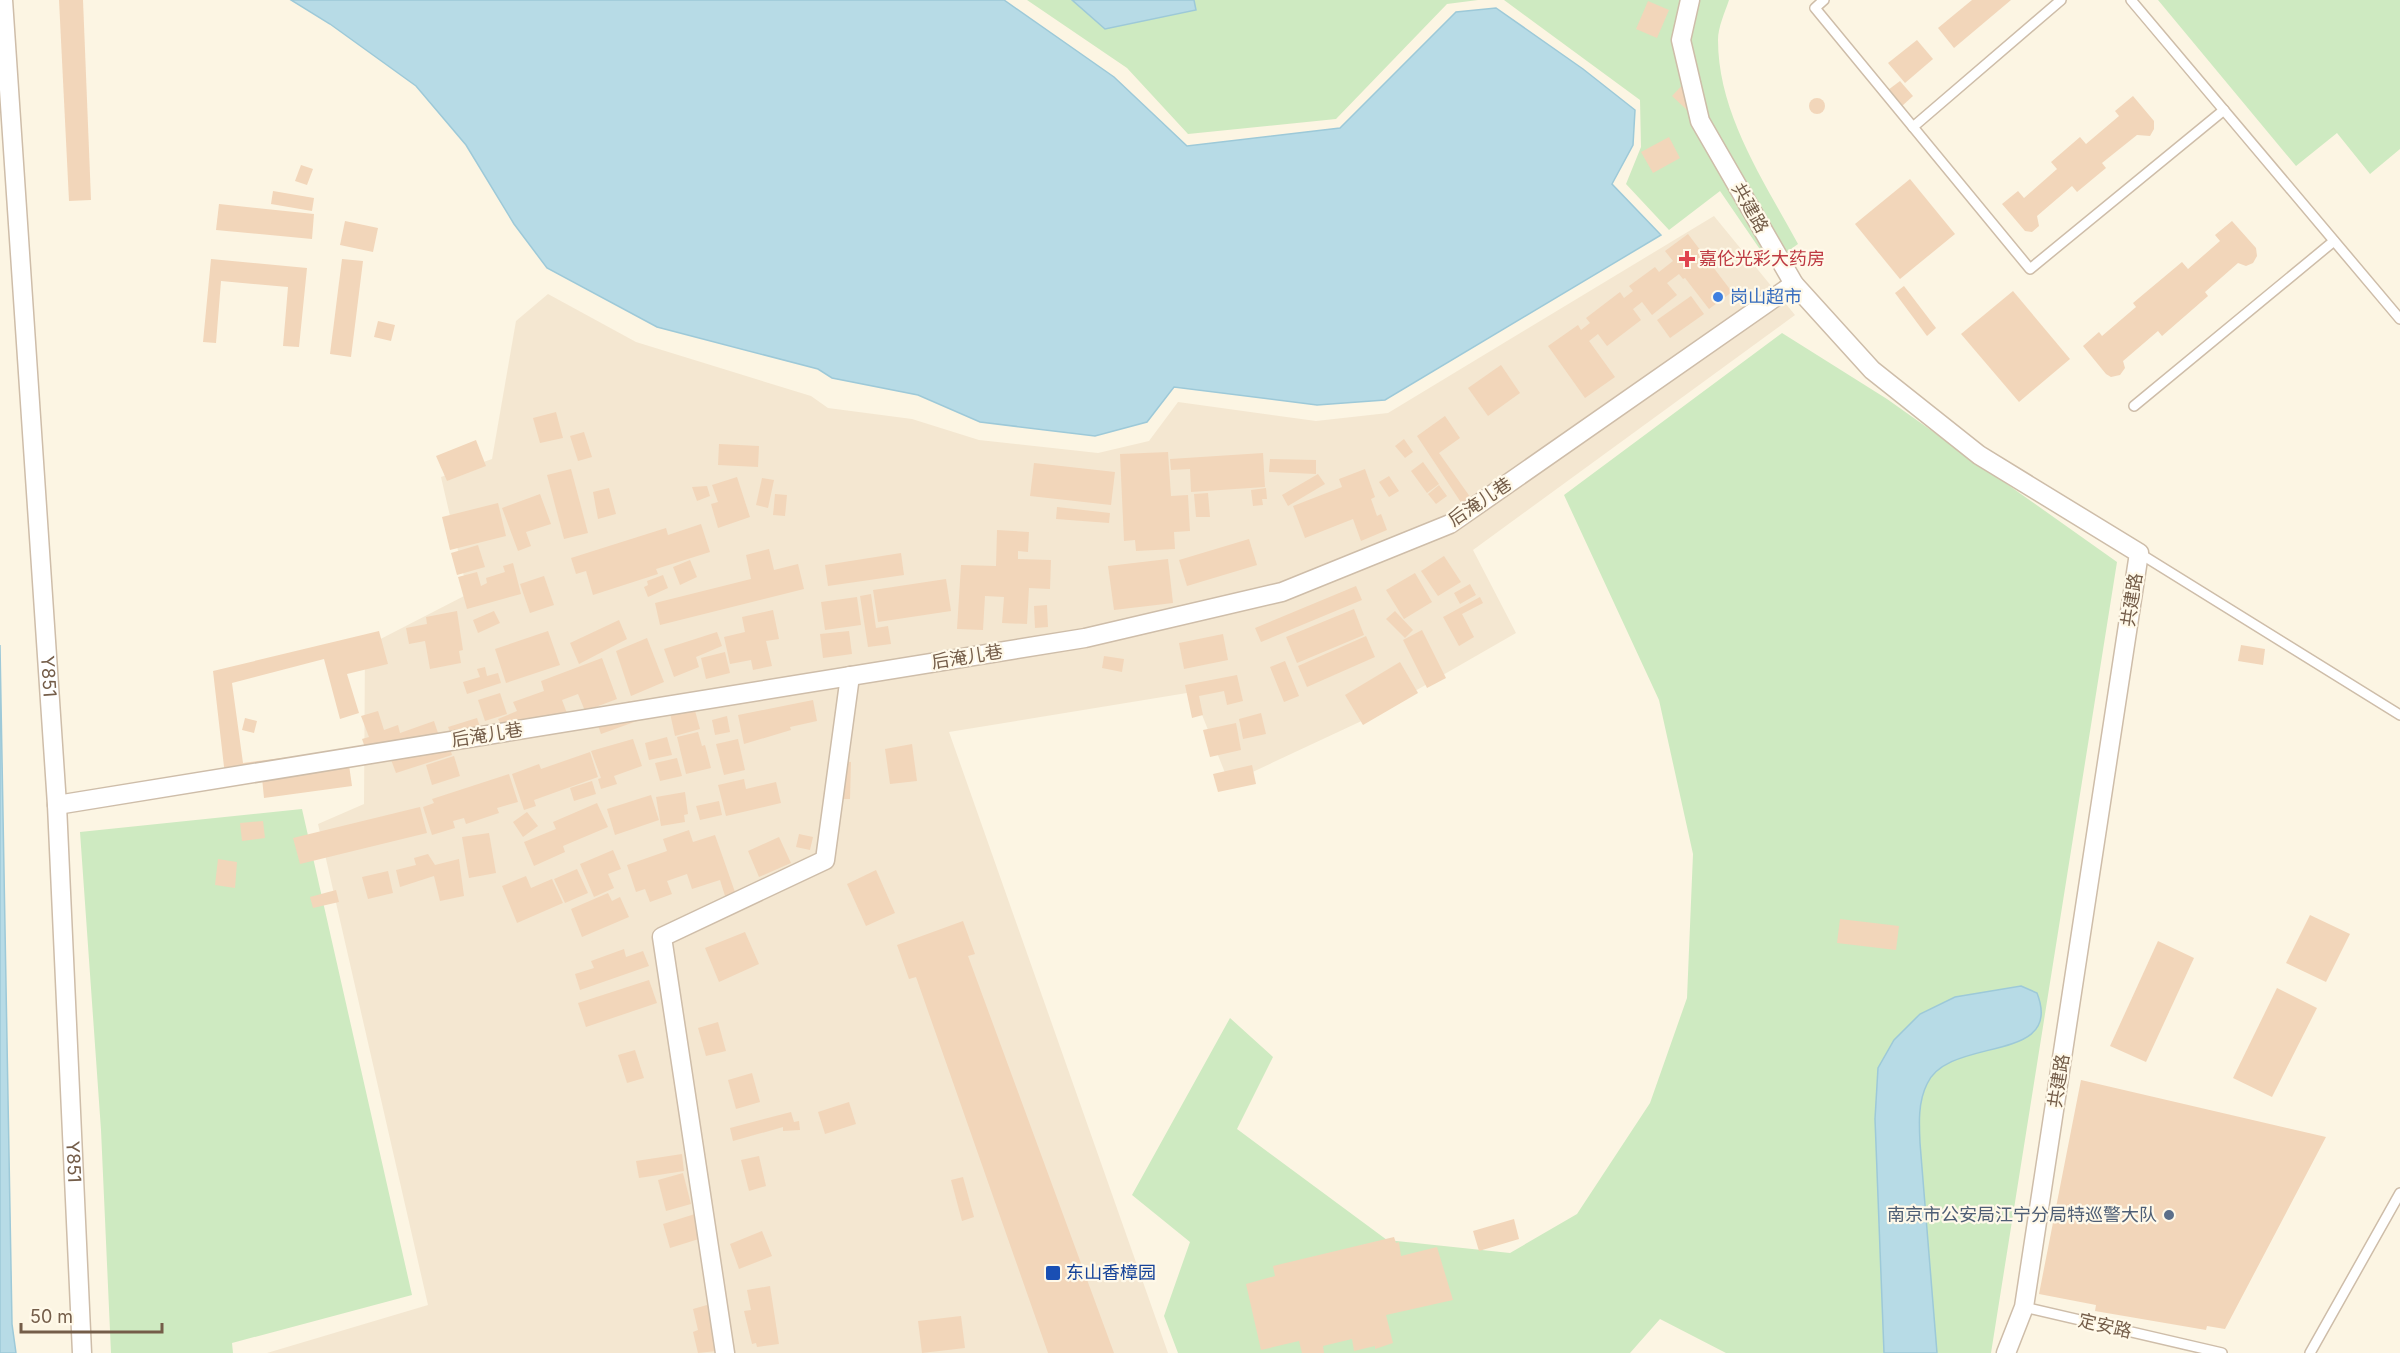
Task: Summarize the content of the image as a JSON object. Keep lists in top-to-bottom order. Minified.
{"streets":{"street":["共建路","后淹儿巷","Y851"],"lane":["定安路"]},"crossings":[["共建路","后淹儿巷"],["共建路","定安路"],["后淹儿巷","Y851"]],"places":{"health":["嘉伦光彩大药房"],"other":["岗山超市","南京市公安局江宁分局特巡警大队"],"transit":["东山香樟园"]},"scale_bar":"50 m"}
